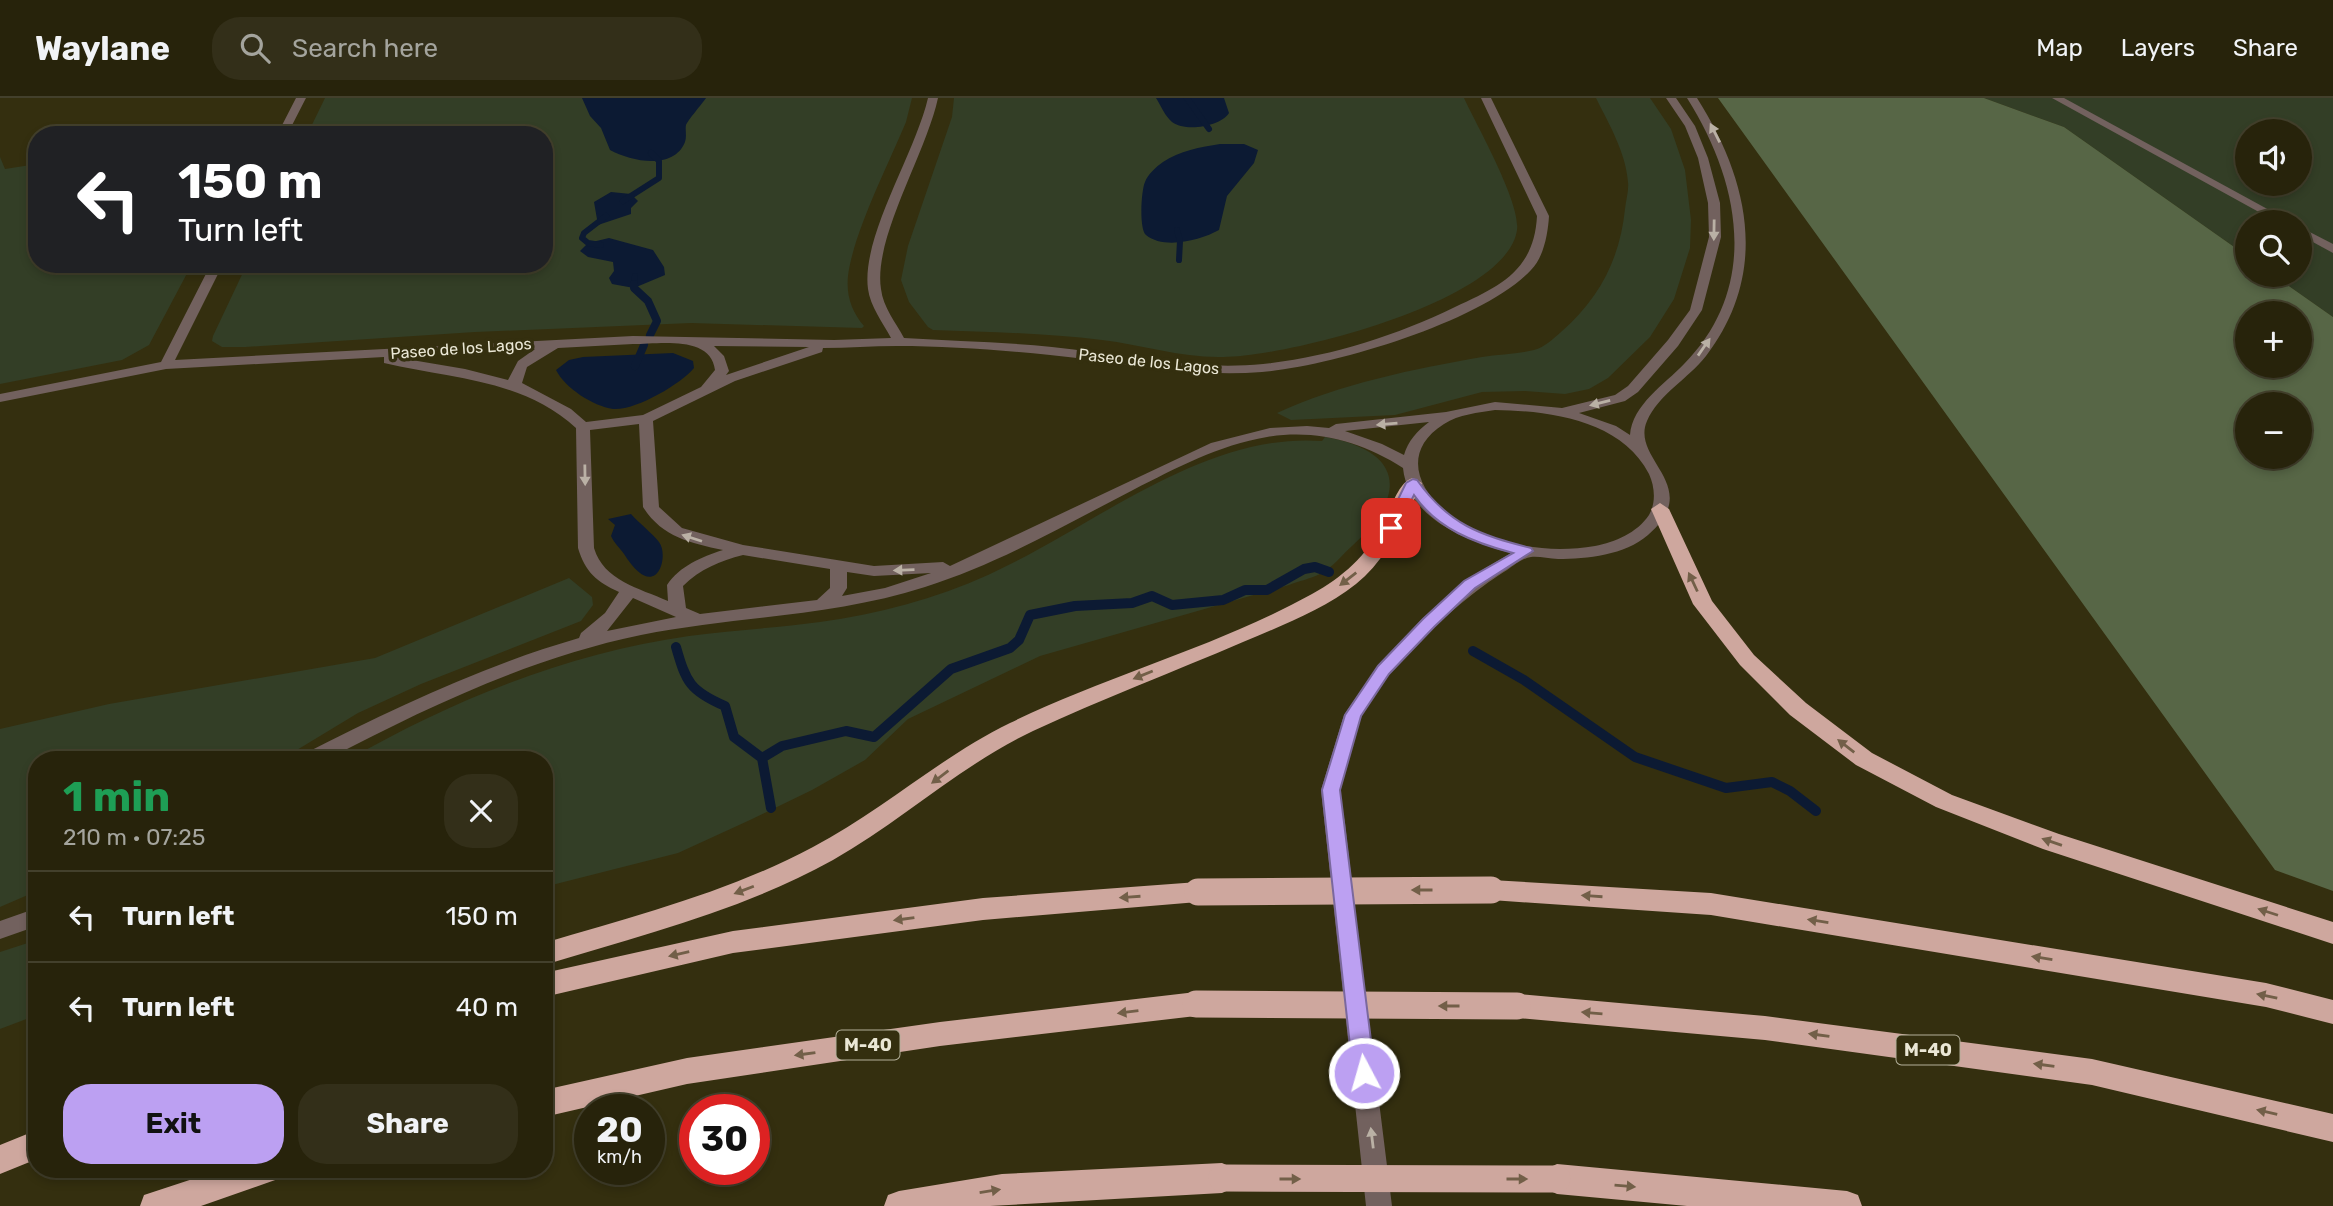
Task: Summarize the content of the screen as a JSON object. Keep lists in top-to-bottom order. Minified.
{"streets":{"highway":["M-40"],"street":["Paseo de los Lagos"]},"page":{"header":"Waylane","search":"Search here","nav":["Map","Layers","Share"],"map_buttons":["+","−"],"turn":["150 m","Turn left"],"heading":["1 min","210 m · 07:25"],"list":[{"name":"Turn left","value":"150 m"},{"name":"Turn left","value":"40 m"}],"buttons":["Exit","Share"],"speed":"20 km/h","limit":"30"}}
